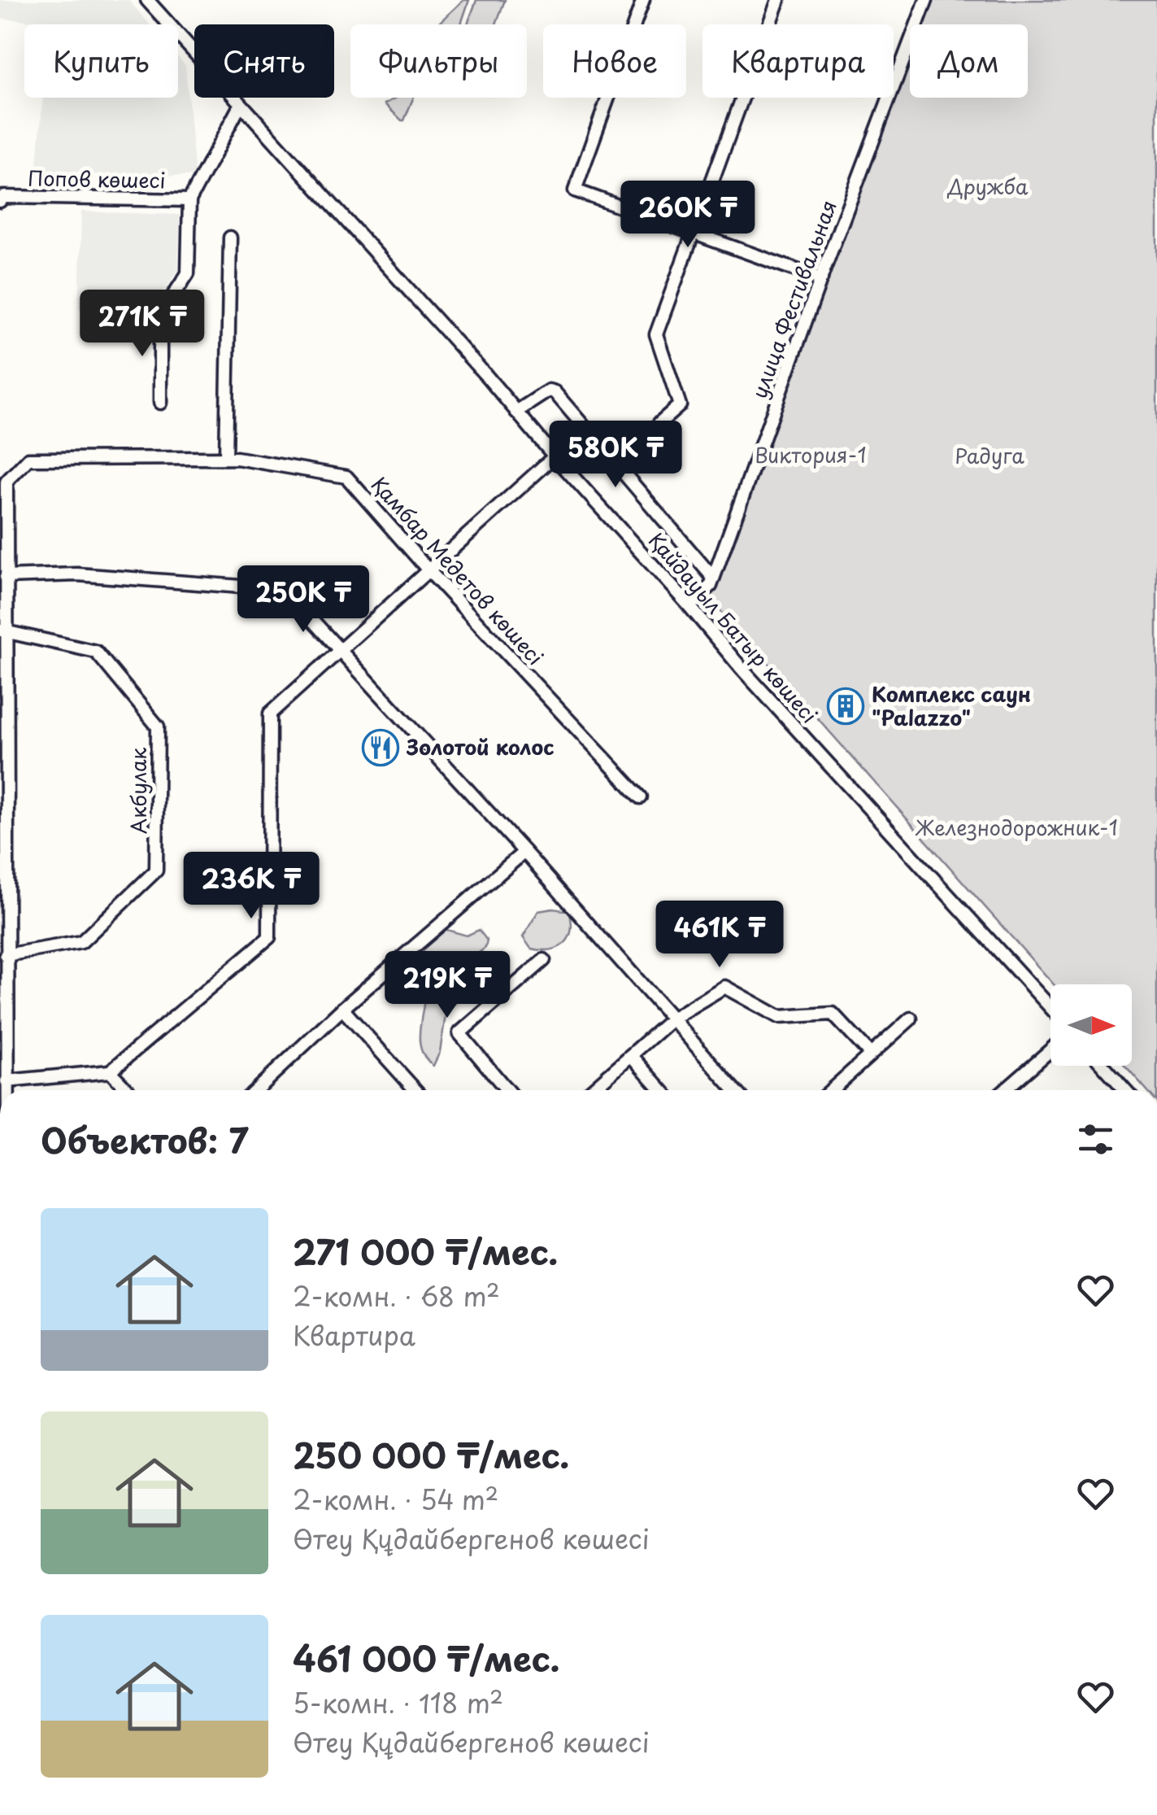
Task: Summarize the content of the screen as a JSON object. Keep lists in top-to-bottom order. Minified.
{"streets":{"street":["Попов көшесі","улица Фестивальная","Қамбар Медетов көшесі","Қайдауыл Батыр көшесі","Акбулак"]},"crossings":[["улица Фестивальная","Қайдауыл Батыр көшесі"],["Қамбар Медетов көшесі","Акбулак"]],"parks":["Дружба","Виктория-1","Радуга","Железнодорожник-1"],"places":{"building":["Комплекс саун \"Palazzo\""],"restaurant":["Золотой колос"]},"north":"right","page":{"chip":["Купить","Снять","Фильтры","Новое","Квартира","Дом"],"price":["260K ₸","271K ₸","580K ₸","250K ₸","236K ₸","461K ₸","219K ₸"],"heading":"Объектов: 7","list":[{"name":"271 000 ₸/мес.","note":"2-комн. · 68 m² · Квартира"},{"name":"250 000 ₸/мес.","note":"2-комн. · 54 m² · Өтеу Құдайбергенов көшесі"},{"name":"461 000 ₸/мес.","note":"5-комн. · 118 m² · Өтеу Құдайбергенов көшесі"}]}}
